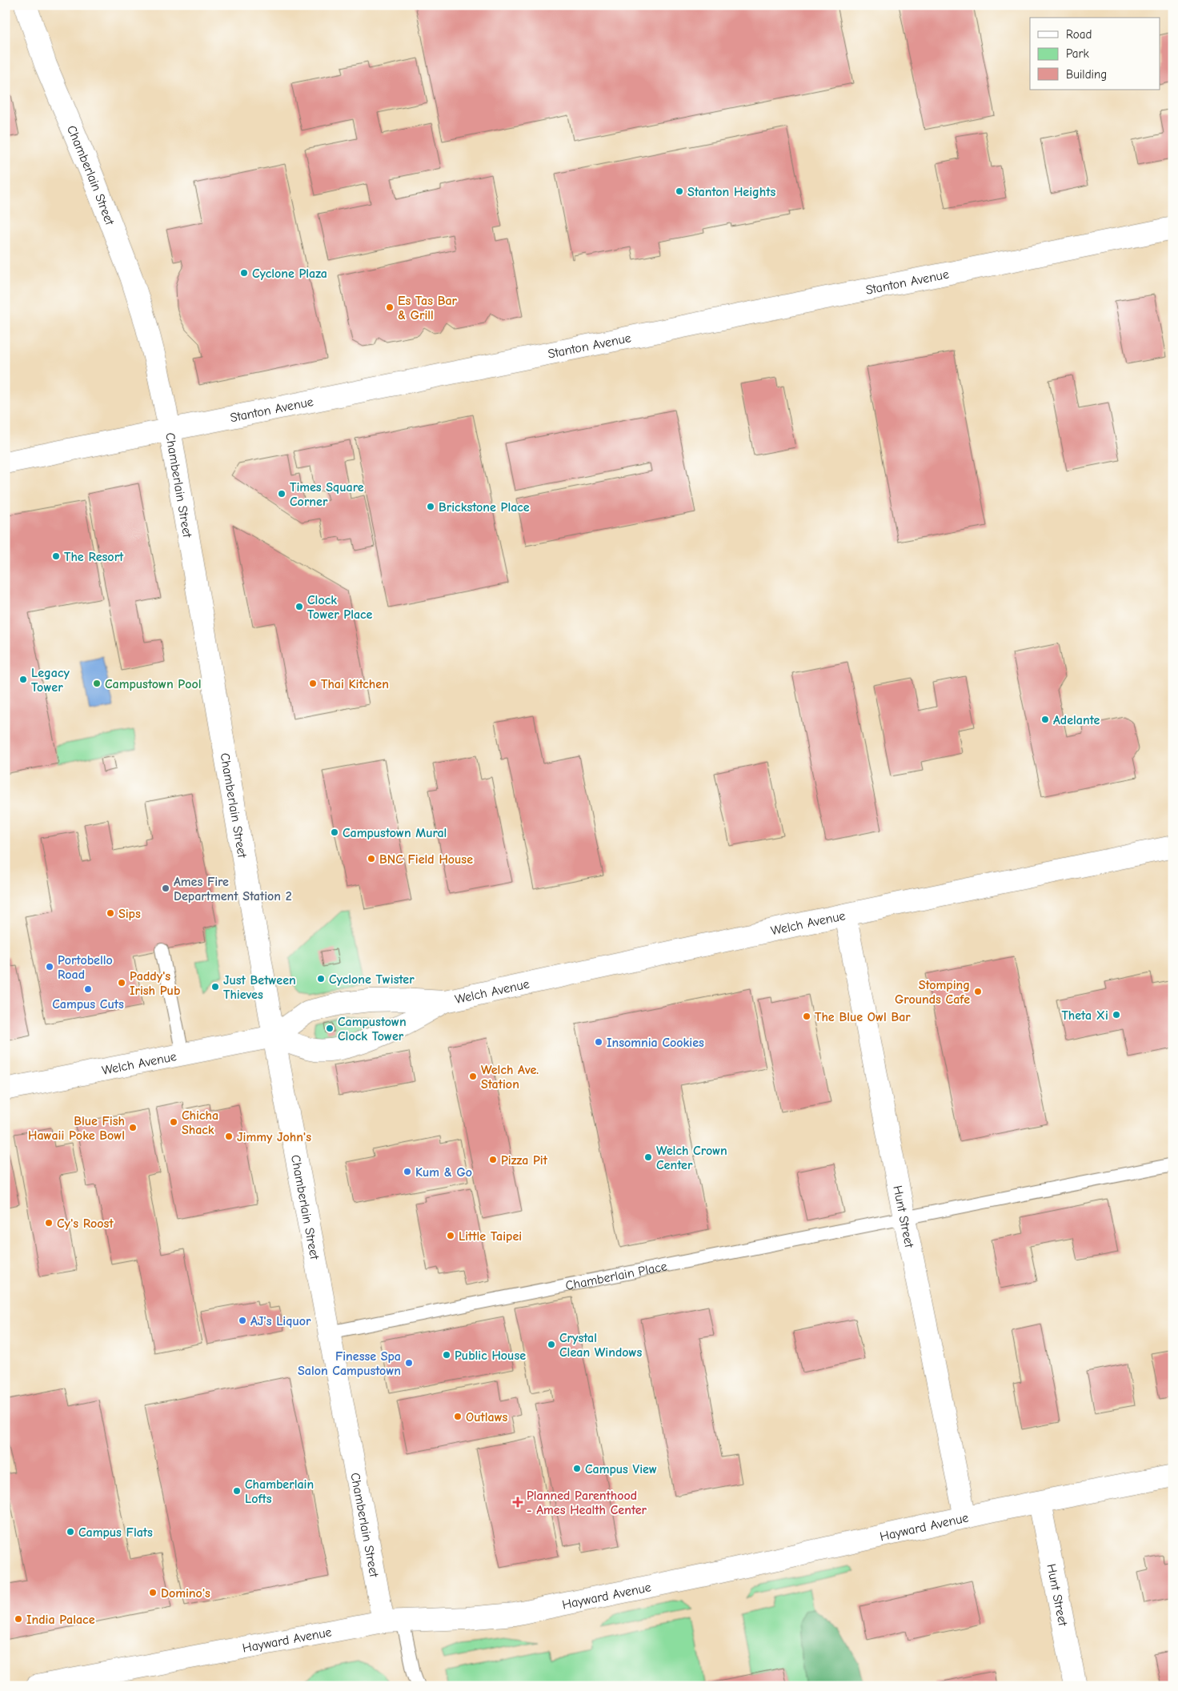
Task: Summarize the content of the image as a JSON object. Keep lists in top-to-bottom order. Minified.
{"streets":{"street":["Chamberlain Street","Stanton Avenue","Welch Avenue","Hunt Street","Hayward Avenue"],"lane":["Chamberlain Place"]},"crossings":[["Chamberlain Street","Stanton Avenue"],["Chamberlain Street","Welch Avenue"],["Chamberlain Street","Chamberlain Place"],["Chamberlain Street","Hayward Avenue"],["Welch Avenue","Hunt Street"],["Hunt Street","Chamberlain Place"],["Hunt Street","Hayward Avenue"]],"places":{"other":["Stanton Heights","Cyclone Plaza","Es Tas Bar & Grill","Times Square Corner","Brickstone Place","The Resort","Clock Tower Place","Legacy Tower","Campustown Pool","Thai Kitchen","Adelante","Campustown Mural","BNC Field House","Ames Fire Department Station 2","Sips","Portobello Road","Cyclone Twister","Paddy's Irish Pub","Just Between Thieves","Campus Cuts","Stomping Grounds Cafe","Theta Xi","The Blue Owl Bar","Campustown Clock Tower","Insomnia Cookies","Welch Ave. Station","Chicha Shack","Blue Fish Hawaii Poke Bowl","Jimmy John's","Welch Crown Center","Pizza Pit","Kum & Go","Cy's Roost","Little Taipei","AJ's Liquor","Crystal Clean Windows","Public House","Finesse Spa Salon Campustown","Outlaws","Campus View","Chamberlain Lofts","Campus Flats","Domino's","India Palace"],"health":["Planned Parenthood - Ames Health Center"]},"legend":["Road","Park","Building"]}
